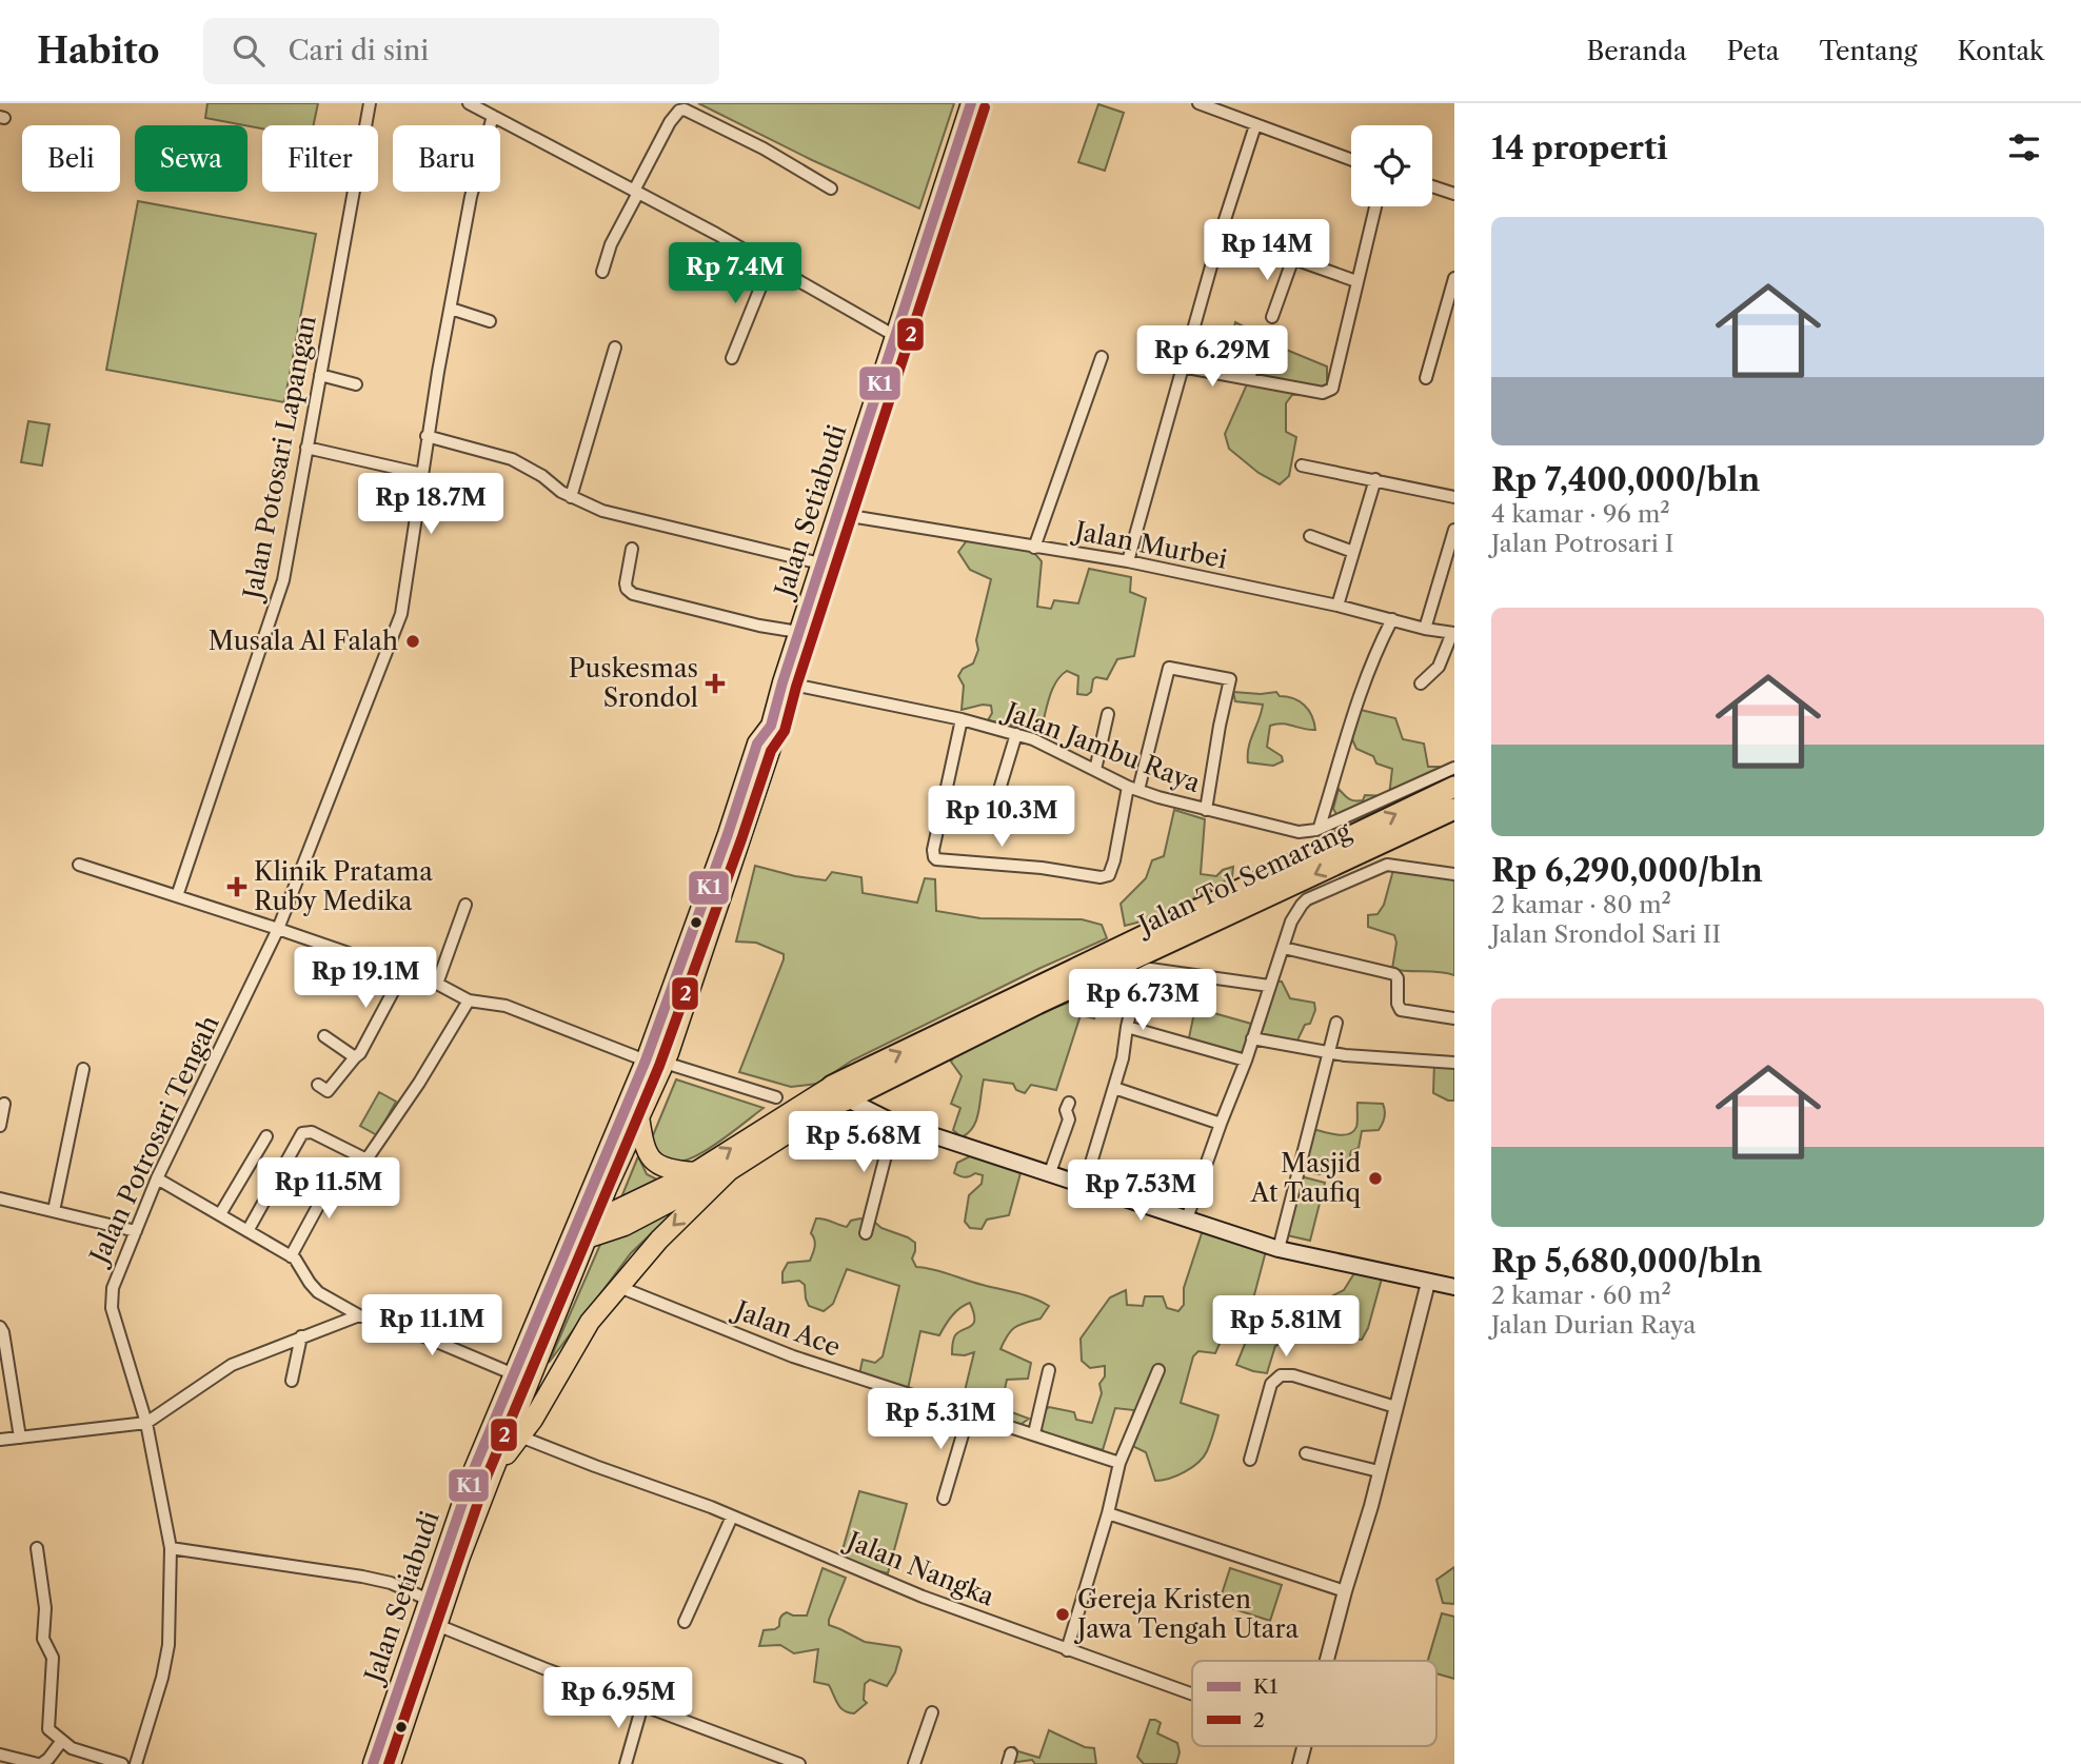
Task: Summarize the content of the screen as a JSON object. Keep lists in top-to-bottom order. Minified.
{"streets":{"highway":["Jalan Setiabudi","Jalan Tol Semarang"],"street":["Jalan Potosari Lapangan","Jalan Murbei","Jalan Jambu Raya","Jalan Potrosari Tengah","Jalan Ace","Jalan Nangka"]},"crossings":[["Jalan Setiabudi","Jalan Murbei"],["Jalan Setiabudi","Jalan Jambu Raya"],["Jalan Setiabudi","Jalan Tol Semarang"]],"places":{"other":["Musala Al Falah","Masjid At Taufiq","Gereja Kristen Jawa Tengah Utara"],"health":["Puskesmas Srondol","Klinik Pratama Ruby Medika"]},"lines":["transit line K1","transit line 2"],"legend":["K1","2"],"page":{"header":"Habito","search":"Cari di sini","nav":["Beranda","Peta","Tentang","Kontak"],"heading":"14 properti","chip":["Beli","Sewa","Filter","Baru"],"list":[{"name":"Rp 7,400,000/bln","note":"4 kamar · 96 m² · Jalan Potrosari I"},{"name":"Rp 6,290,000/bln","note":"2 kamar · 80 m² · Jalan Srondol Sari II"},{"name":"Rp 5,680,000/bln","note":"2 kamar · 60 m² · Jalan Durian Raya"}],"price":["Rp 14M","Rp 7.4M","Rp 6.29M","Rp 18.7M","Rp 10.3M","Rp 19.1M","Rp 6.73M","Rp 5.68M","Rp 11.5M","Rp 7.53M","Rp 11.1M","Rp 5.81M","Rp 5.31M","Rp 6.95M"]}}
